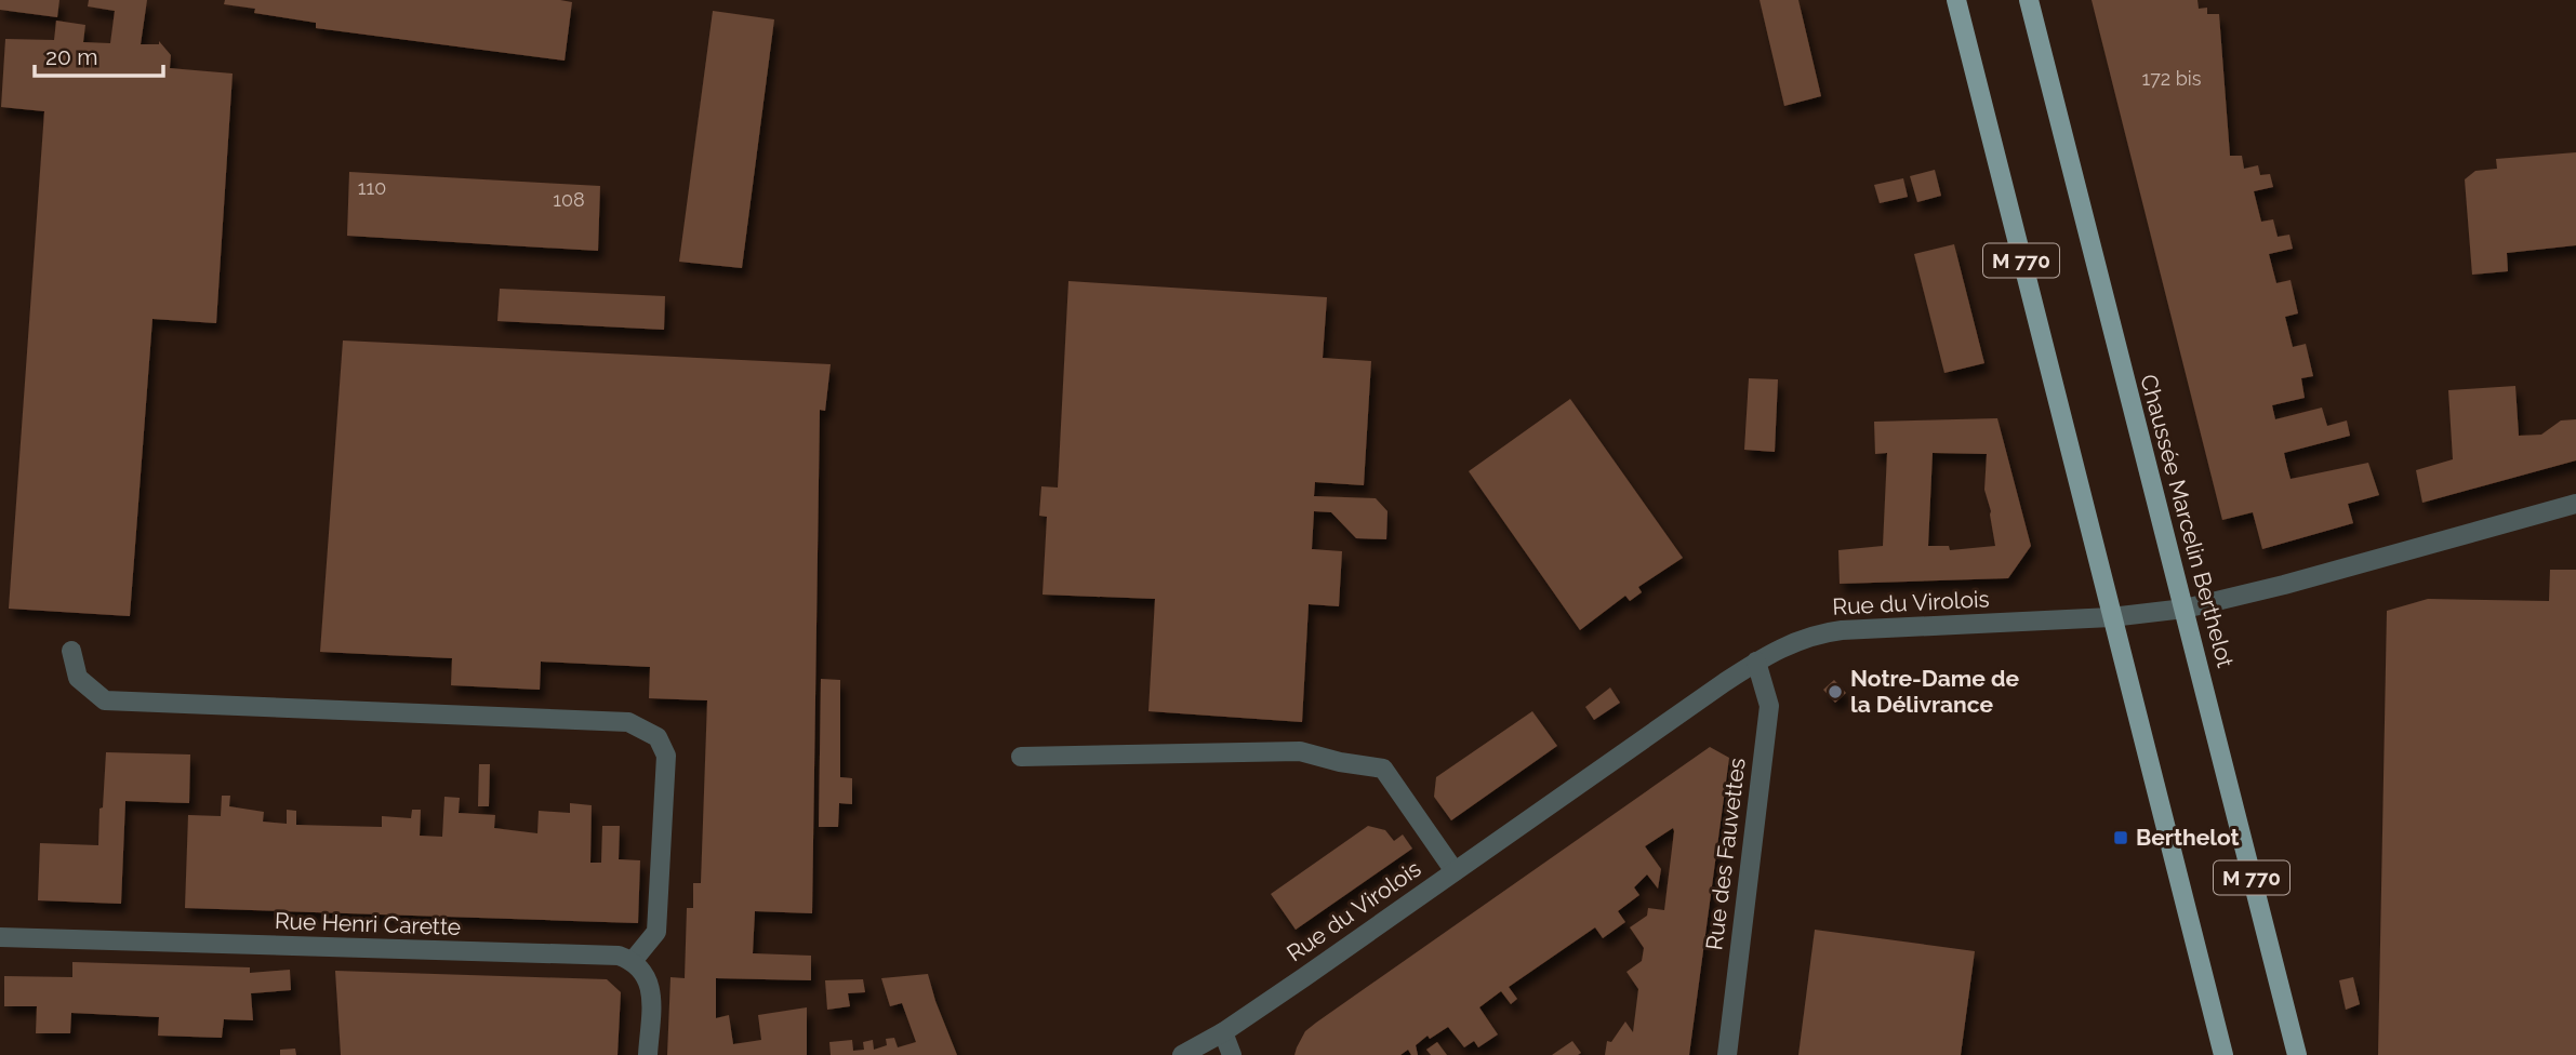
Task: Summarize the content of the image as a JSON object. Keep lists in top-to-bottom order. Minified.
{"streets":{"main road":["M 770","Chaussée Marcelin Berthelot"],"street":["Rue du Virolois","Rue des Fauvettes","Rue Henri Carette"]},"crossings":[["M 770","Rue du Virolois"],["Chaussée Marcelin Berthelot","Rue du Virolois"],["Rue du Virolois","Rue des Fauvettes"]],"places":{"other":["Notre-Dame de la Délivrance"],"transit":["Berthelot"]},"house_numbers":["172 bis","110","108"],"scale_bar":"20 m"}
